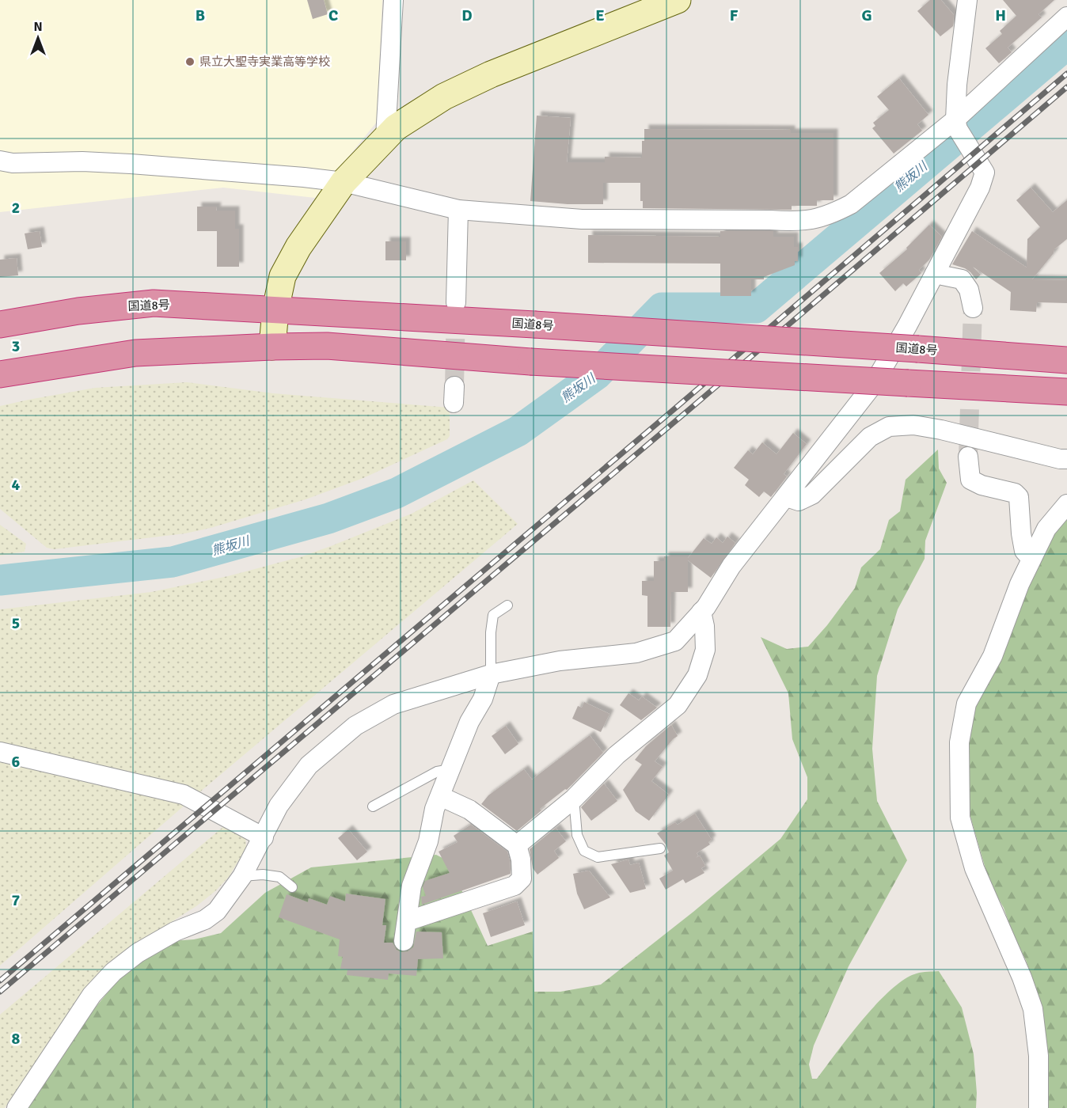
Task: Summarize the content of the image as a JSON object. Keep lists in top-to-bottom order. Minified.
{"streets":{"highway":["国道8号"]},"water":["熊坂川"],"places":["県立大聖寺実業高等学校"],"north":"top","grid":{"columns":["B","C","D","E","F","G","H"],"rows":["2","3","4","5","6","7","8"]}}
